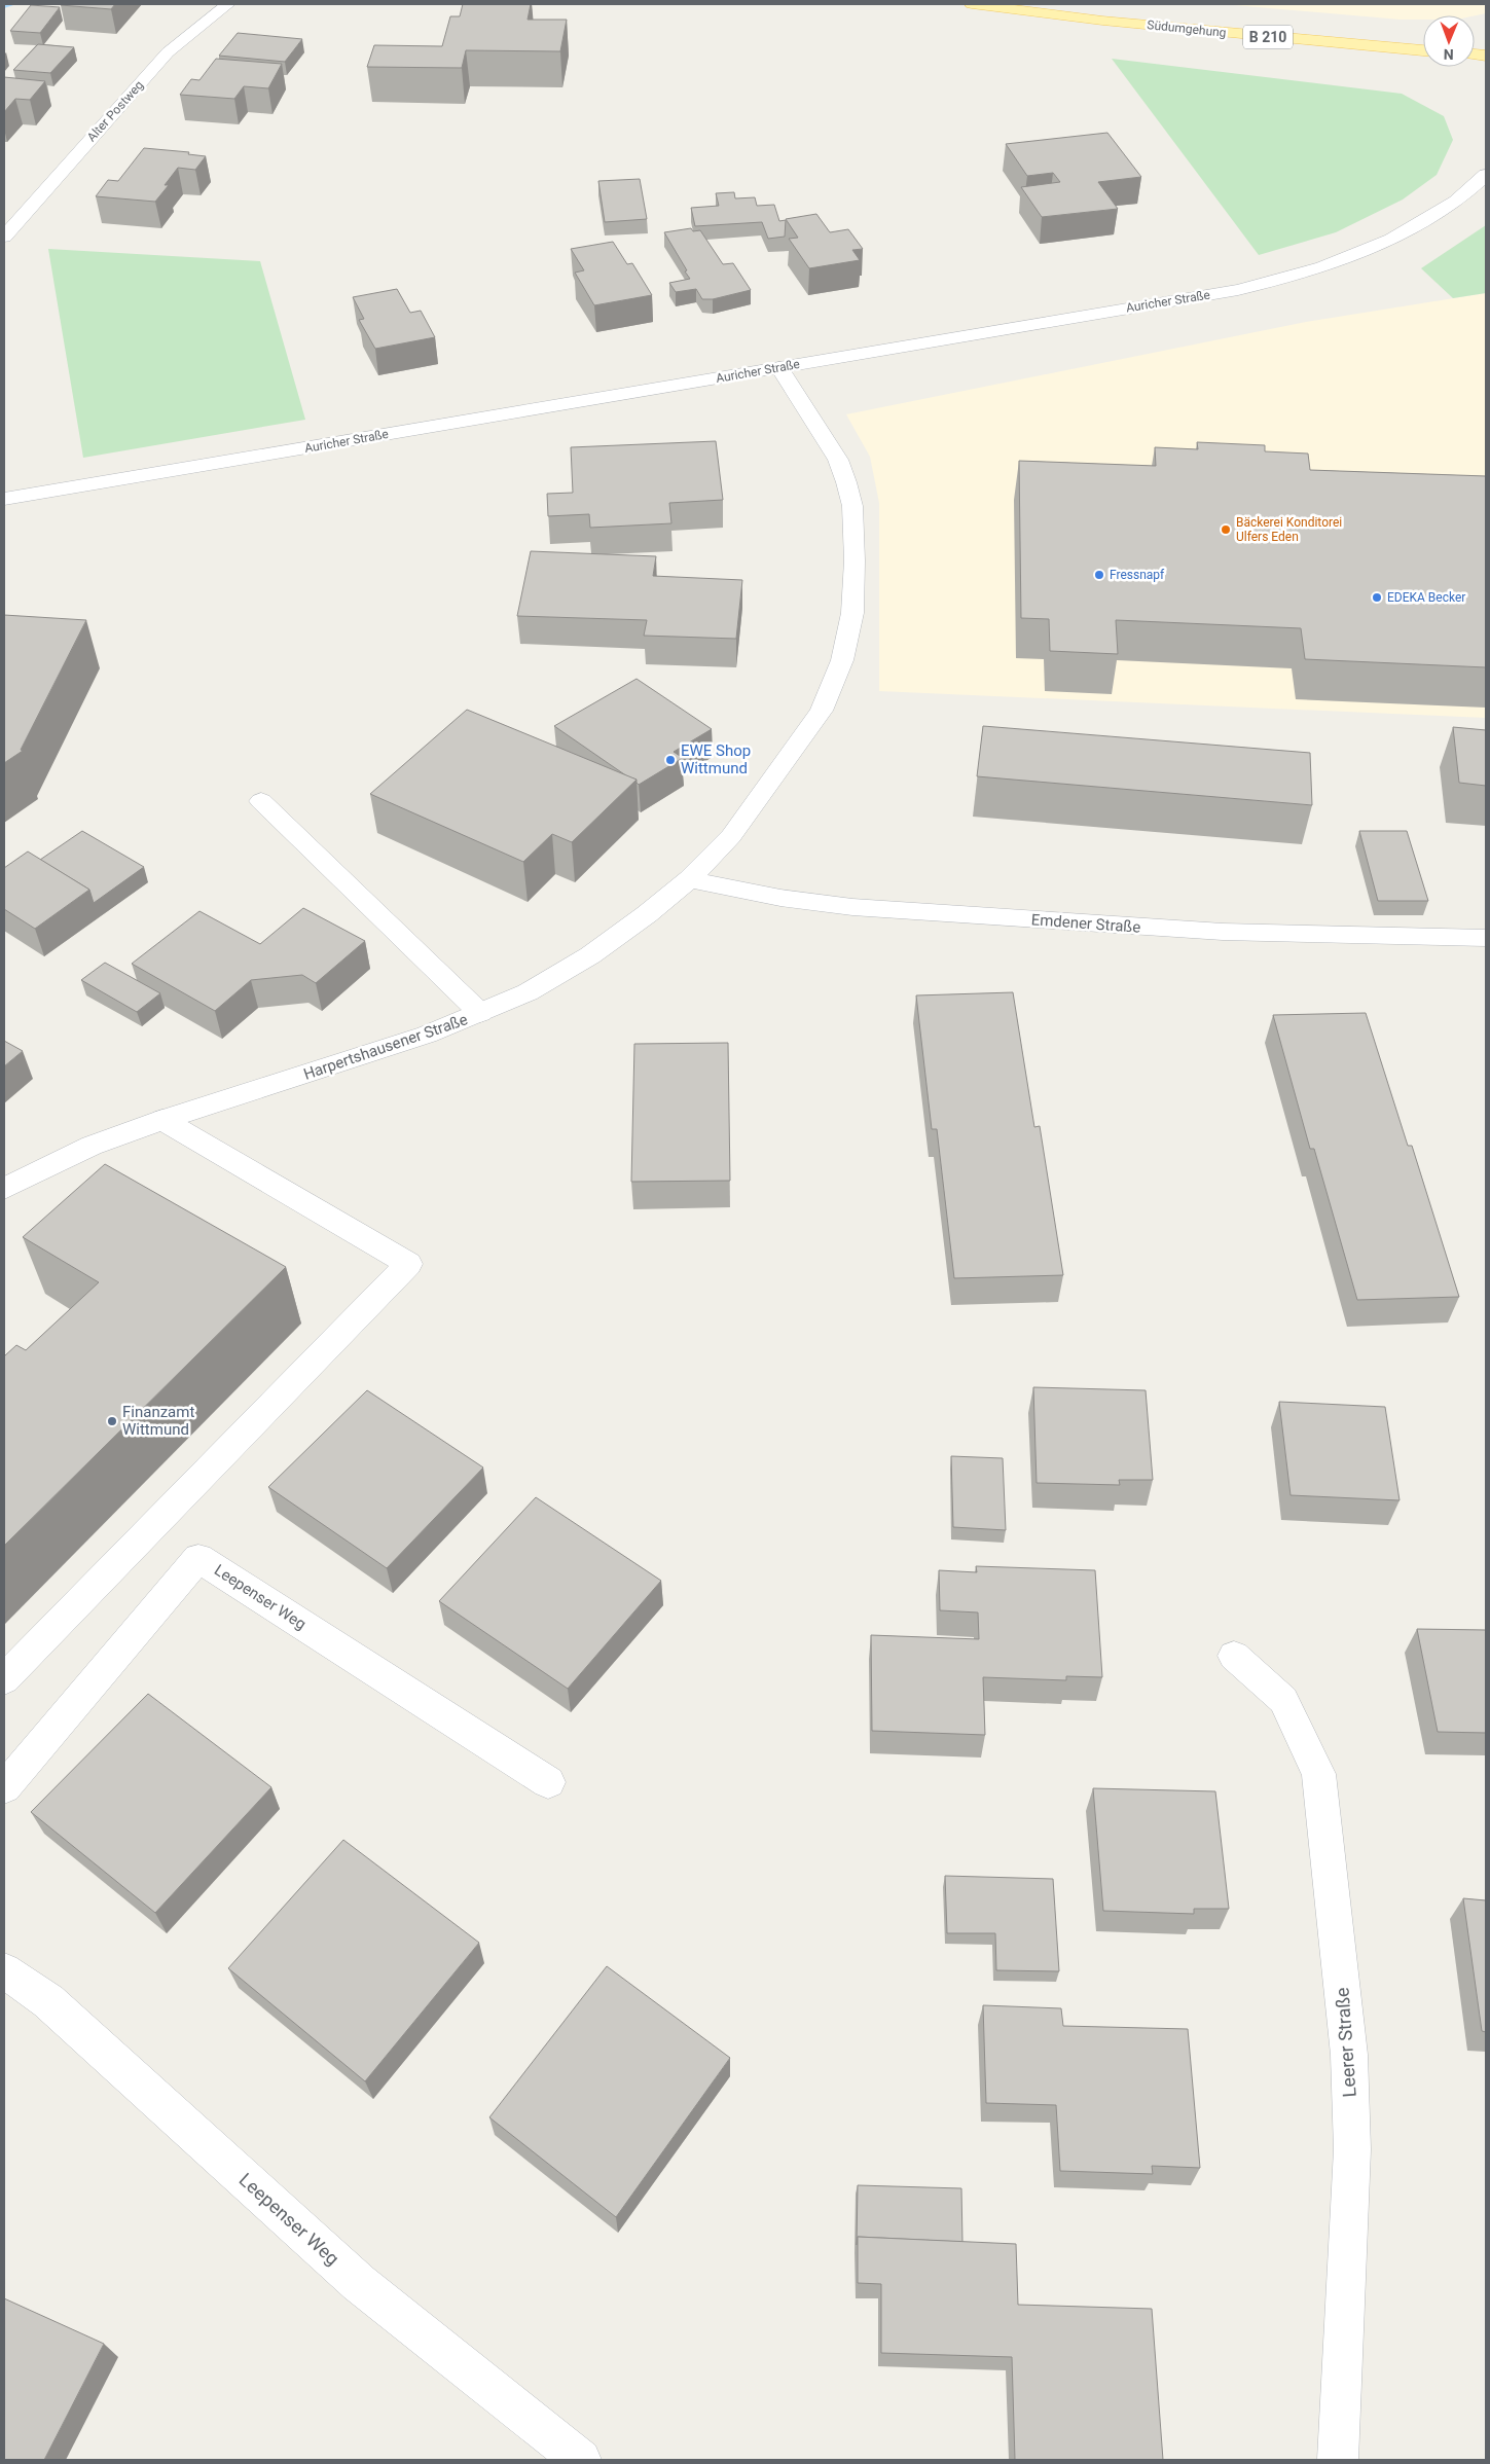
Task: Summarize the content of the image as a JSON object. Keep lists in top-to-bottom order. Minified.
{"streets":{"main road":["Südumgehung","B 210"],"street":["Alter Postweg","Auricher Straße","Emdener Straße","Harpertshausener Straße","Leepenser Weg","Leerer Straße"]},"crossings":[["Auricher Straße","Harpertshausener Straße"],["Emdener Straße","Harpertshausener Straße"]],"places":["Bäckerei Konditorei Ulfers Eden","Fressnapf","EDEKA Becker","EWE Shop Wittmund","Finanzamt Wittmund"],"north":"bottom"}
